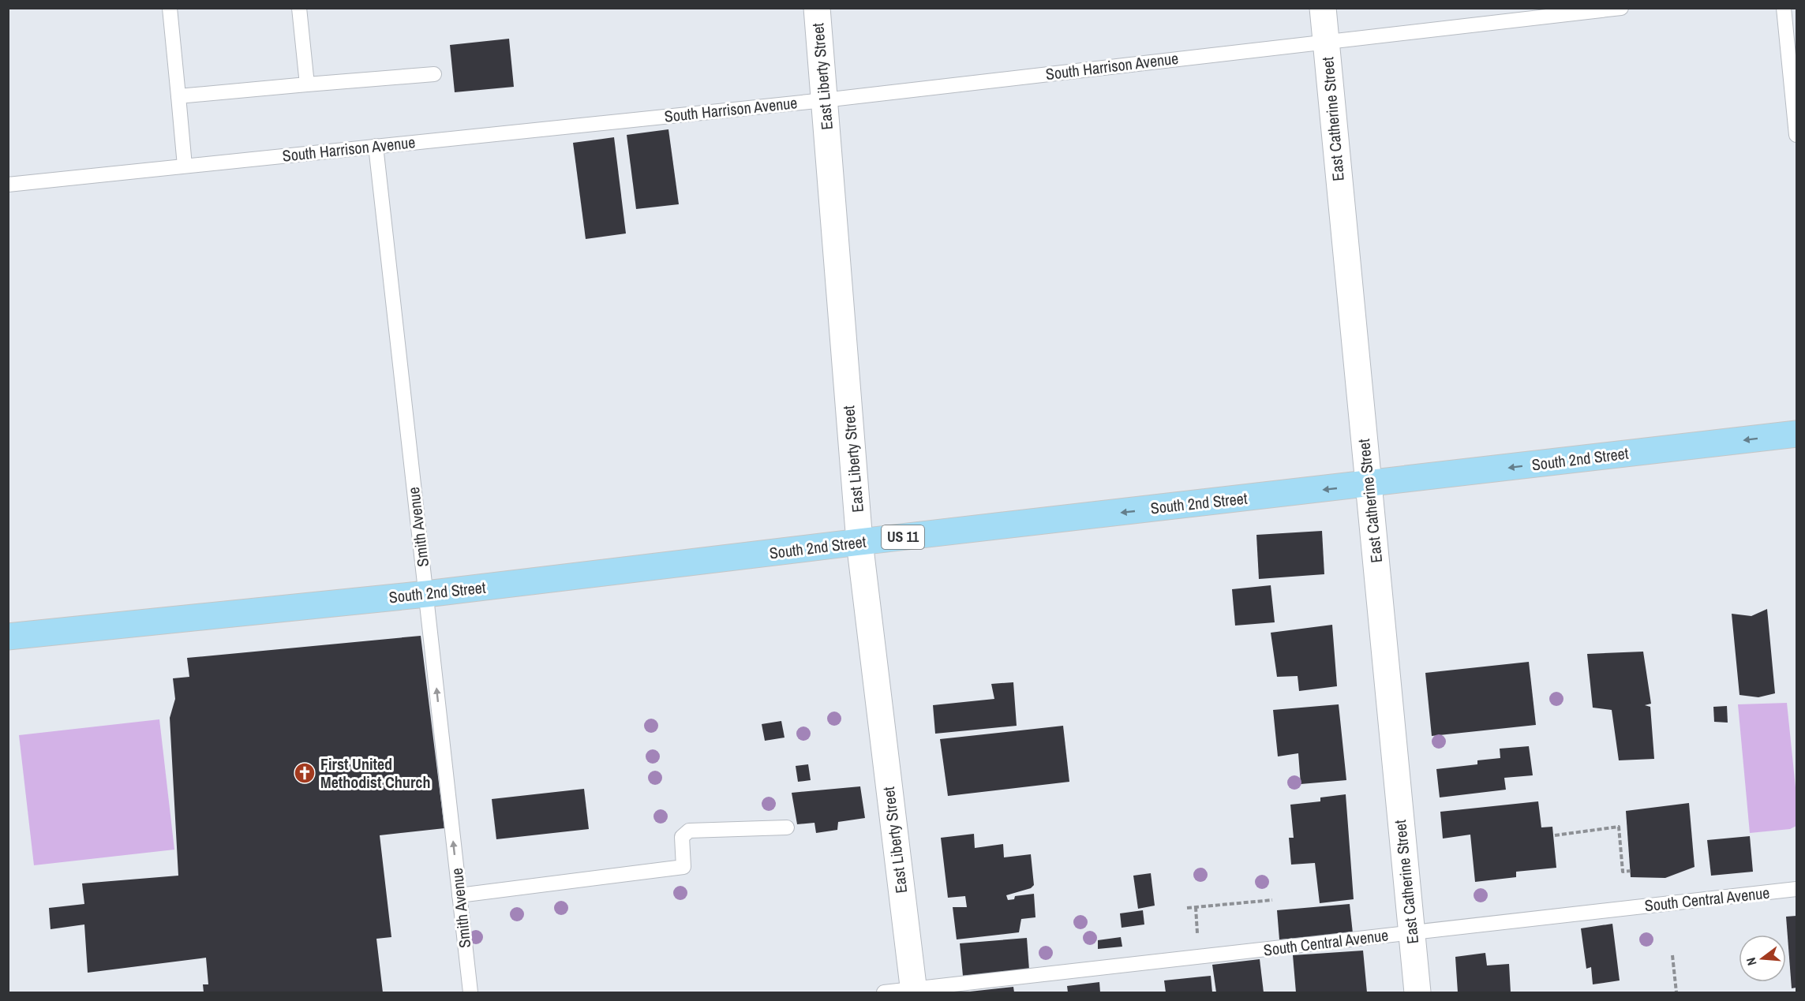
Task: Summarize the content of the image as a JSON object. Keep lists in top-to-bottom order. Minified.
{"streets":{"main road":["South 2nd Street","US 11"],"street":["East Liberty Street","East Catherine Street"],"lane":["South Harrison Avenue","Smith Avenue","South Central Avenue"]},"crossings":[["South Harrison Avenue","East Liberty Street"],["South Harrison Avenue","East Catherine Street"],["South Harrison Avenue","Smith Avenue"],["East Liberty Street","South 2nd Street"],["East Liberty Street","South Central Avenue"],["East Catherine Street","South 2nd Street"],["East Catherine Street","South Central Avenue"],["South 2nd Street","Smith Avenue"]],"one_way":["South 2nd Street","Smith Avenue"],"places":{"church":["First United Methodist Church"]},"north":"left"}
